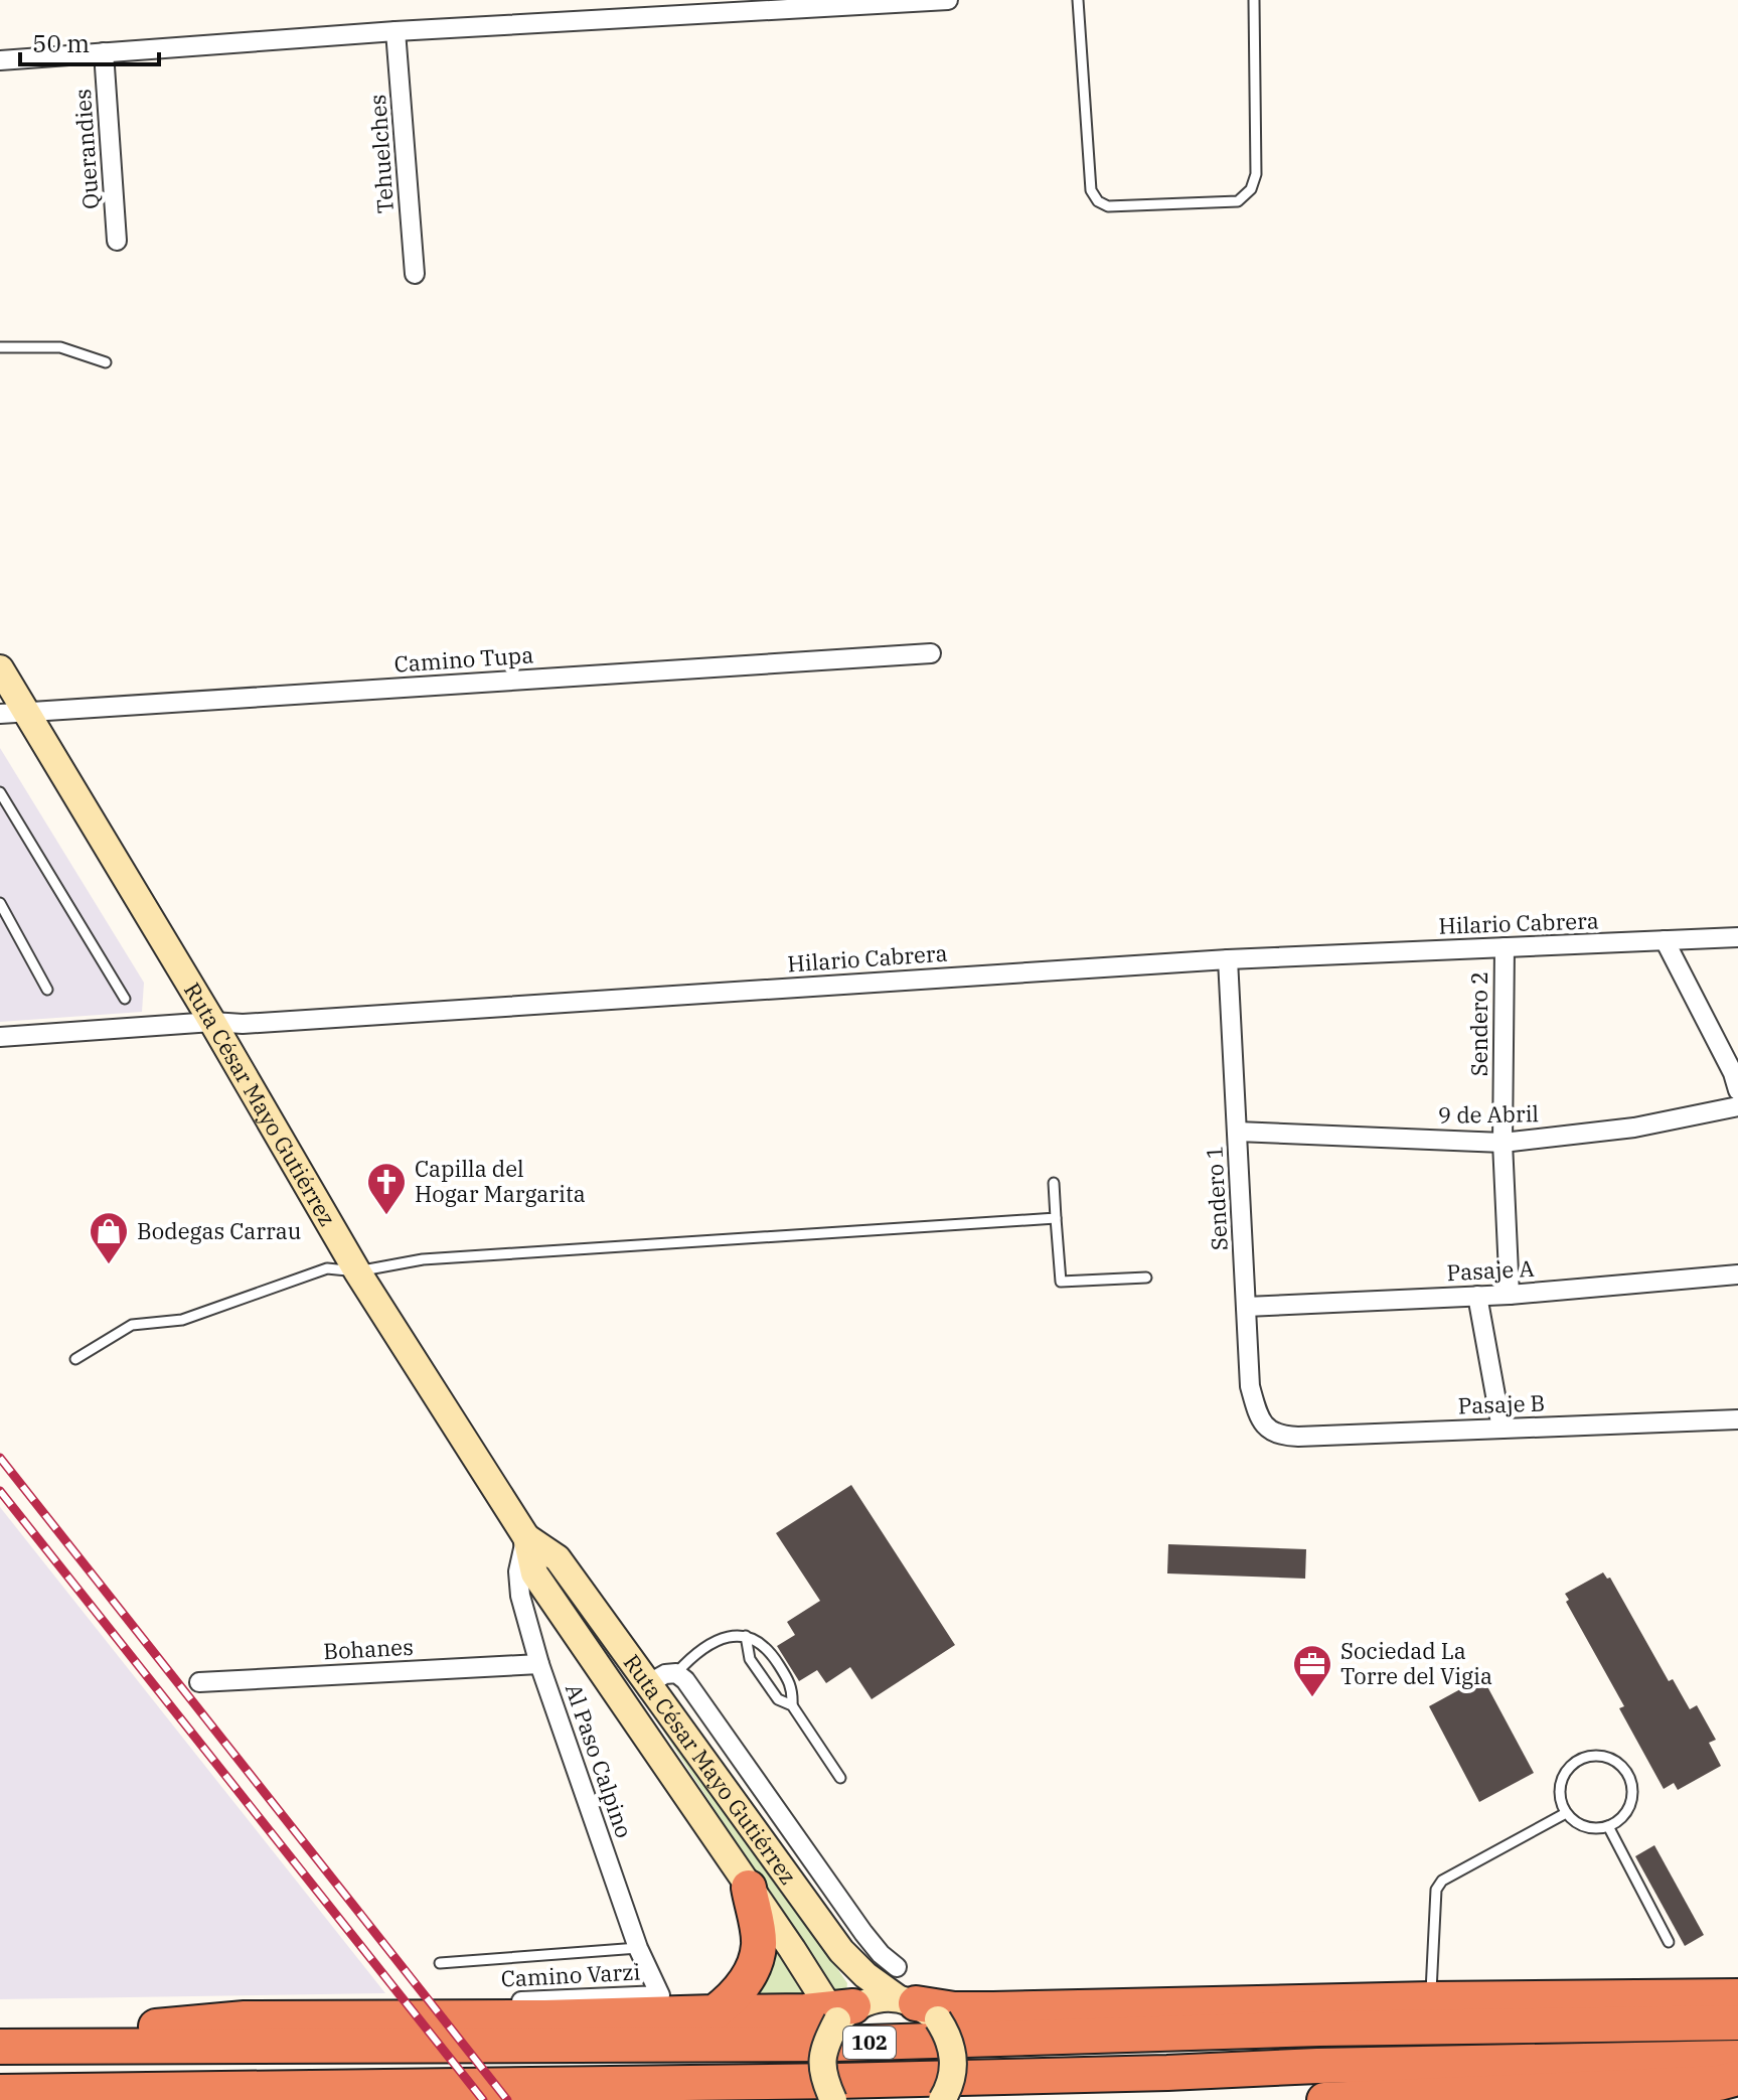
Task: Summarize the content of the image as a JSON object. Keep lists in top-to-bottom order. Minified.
{"streets":{"highway":["102"],"main road":["Ruta César Mayo Gutiérrez"],"street":["Querandies","Tehuelches","Camino Tupa","Hilario Cabrera","Sendero 2","9 de Abril","Sendero 1","Pasaje A","Pasaje B","Bohanes","Al Paso Calpino","Camino Varzi"]},"crossings":[["Camino Tupa","Ruta César Mayo Gutiérrez"],["Hilario Cabrera","Sendero 2"],["Hilario Cabrera","Ruta César Mayo Gutiérrez"],["Hilario Cabrera","Sendero 1"],["Sendero 2","9 de Abril"],["Sendero 2","Pasaje A"],["Ruta César Mayo Gutiérrez","Al Paso Calpino"],["9 de Abril","Sendero 1"],["Sendero 1","Pasaje A"],["Sendero 1","Pasaje B"],["Bohanes","Al Paso Calpino"],["Al Paso Calpino","Camino Varzi"]],"places":{"church":["Capilla del Hogar Margarita"],"shop":["Bodegas Carrau"],"office":["Sociedad La Torre del Vigia"]},"scale_bar":"50 m"}
